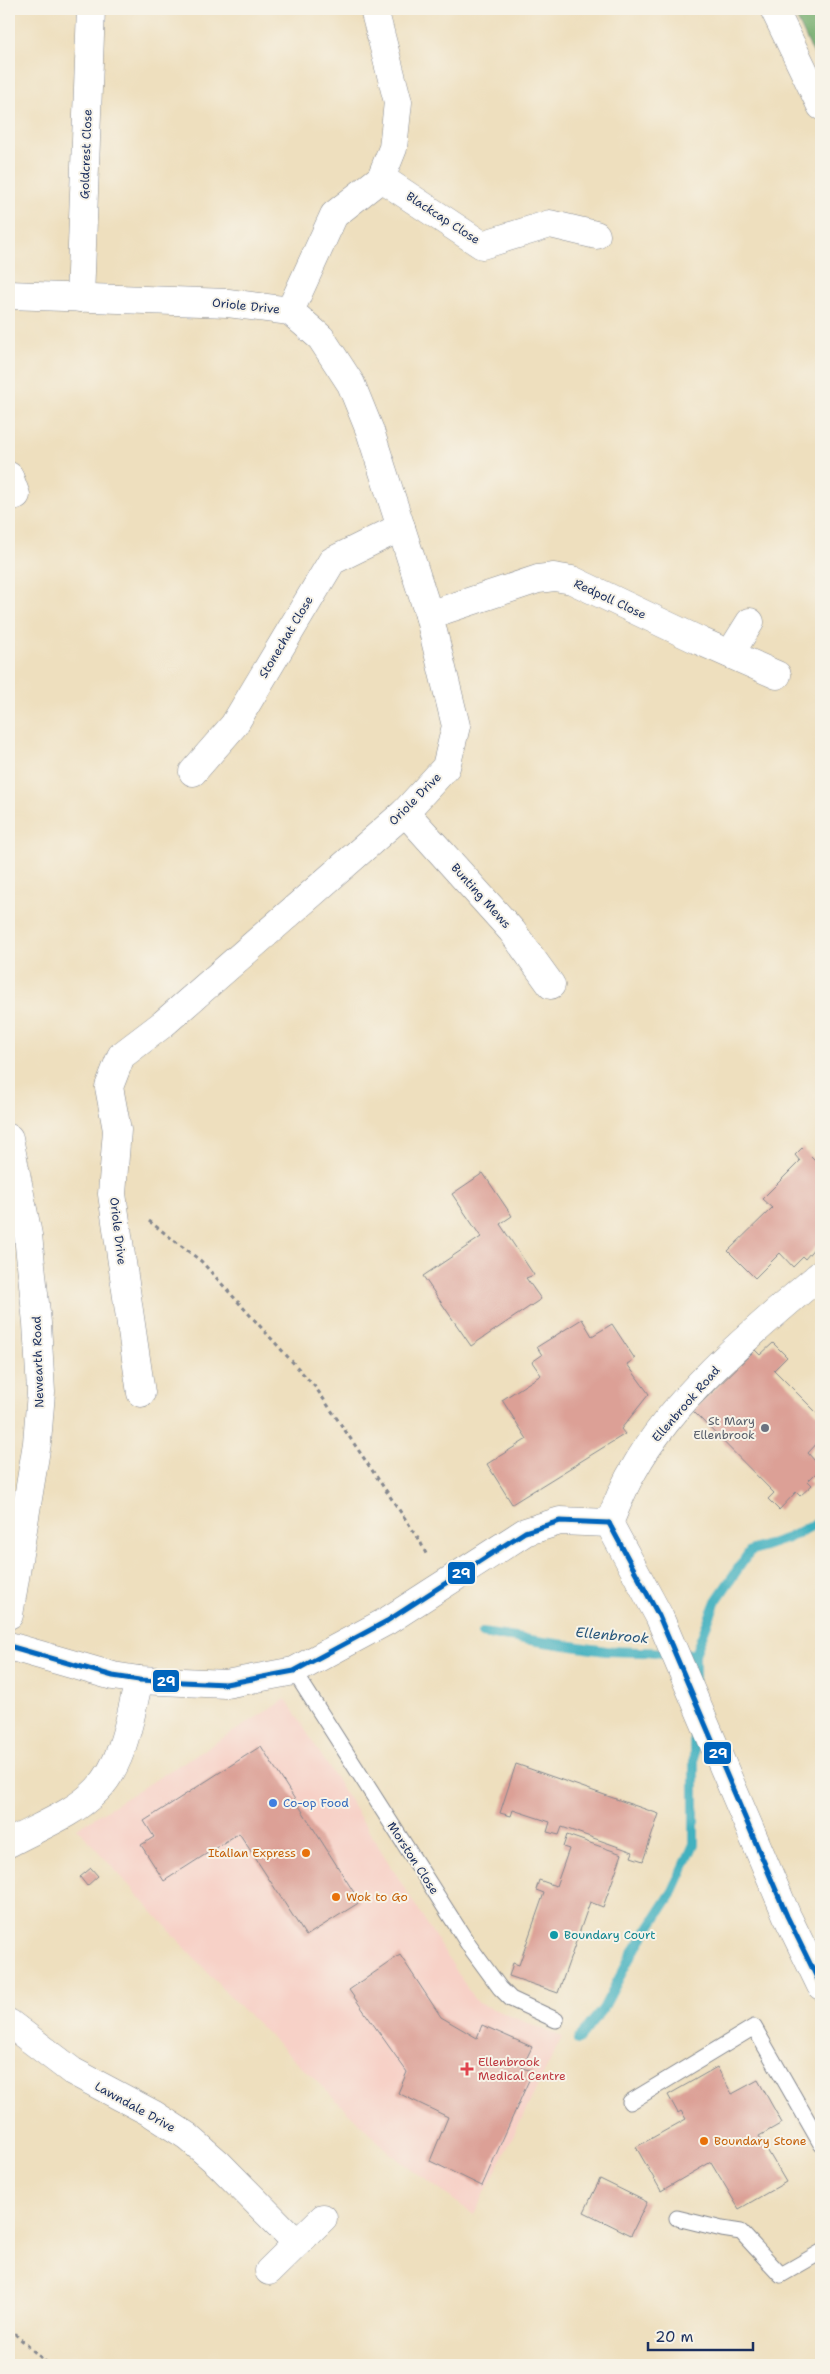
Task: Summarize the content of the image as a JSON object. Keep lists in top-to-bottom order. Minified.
{"streets":{"street":["Goldcrest Close","Blackcap Close","Oriole Drive","Redpoll Close","Stonechat Close","Bunting Mews","Newearth Road","Ellenbrook Road","Lawndale Drive"],"lane":["Morston Close"]},"crossings":[["Goldcrest Close","Oriole Drive"],["Oriole Drive","Redpoll Close"],["Oriole Drive","Stonechat Close"],["Oriole Drive","Bunting Mews"]],"water":["Ellenbrook"],"places":{"other":["St Mary Ellenbrook","Co-op Food","Italian Express","Wok to Go","Boundary Court","Boundary Stone"],"health":["Ellenbrook Medical Centre"]},"lines":["transit line 29"],"scale_bar":"20 m"}
